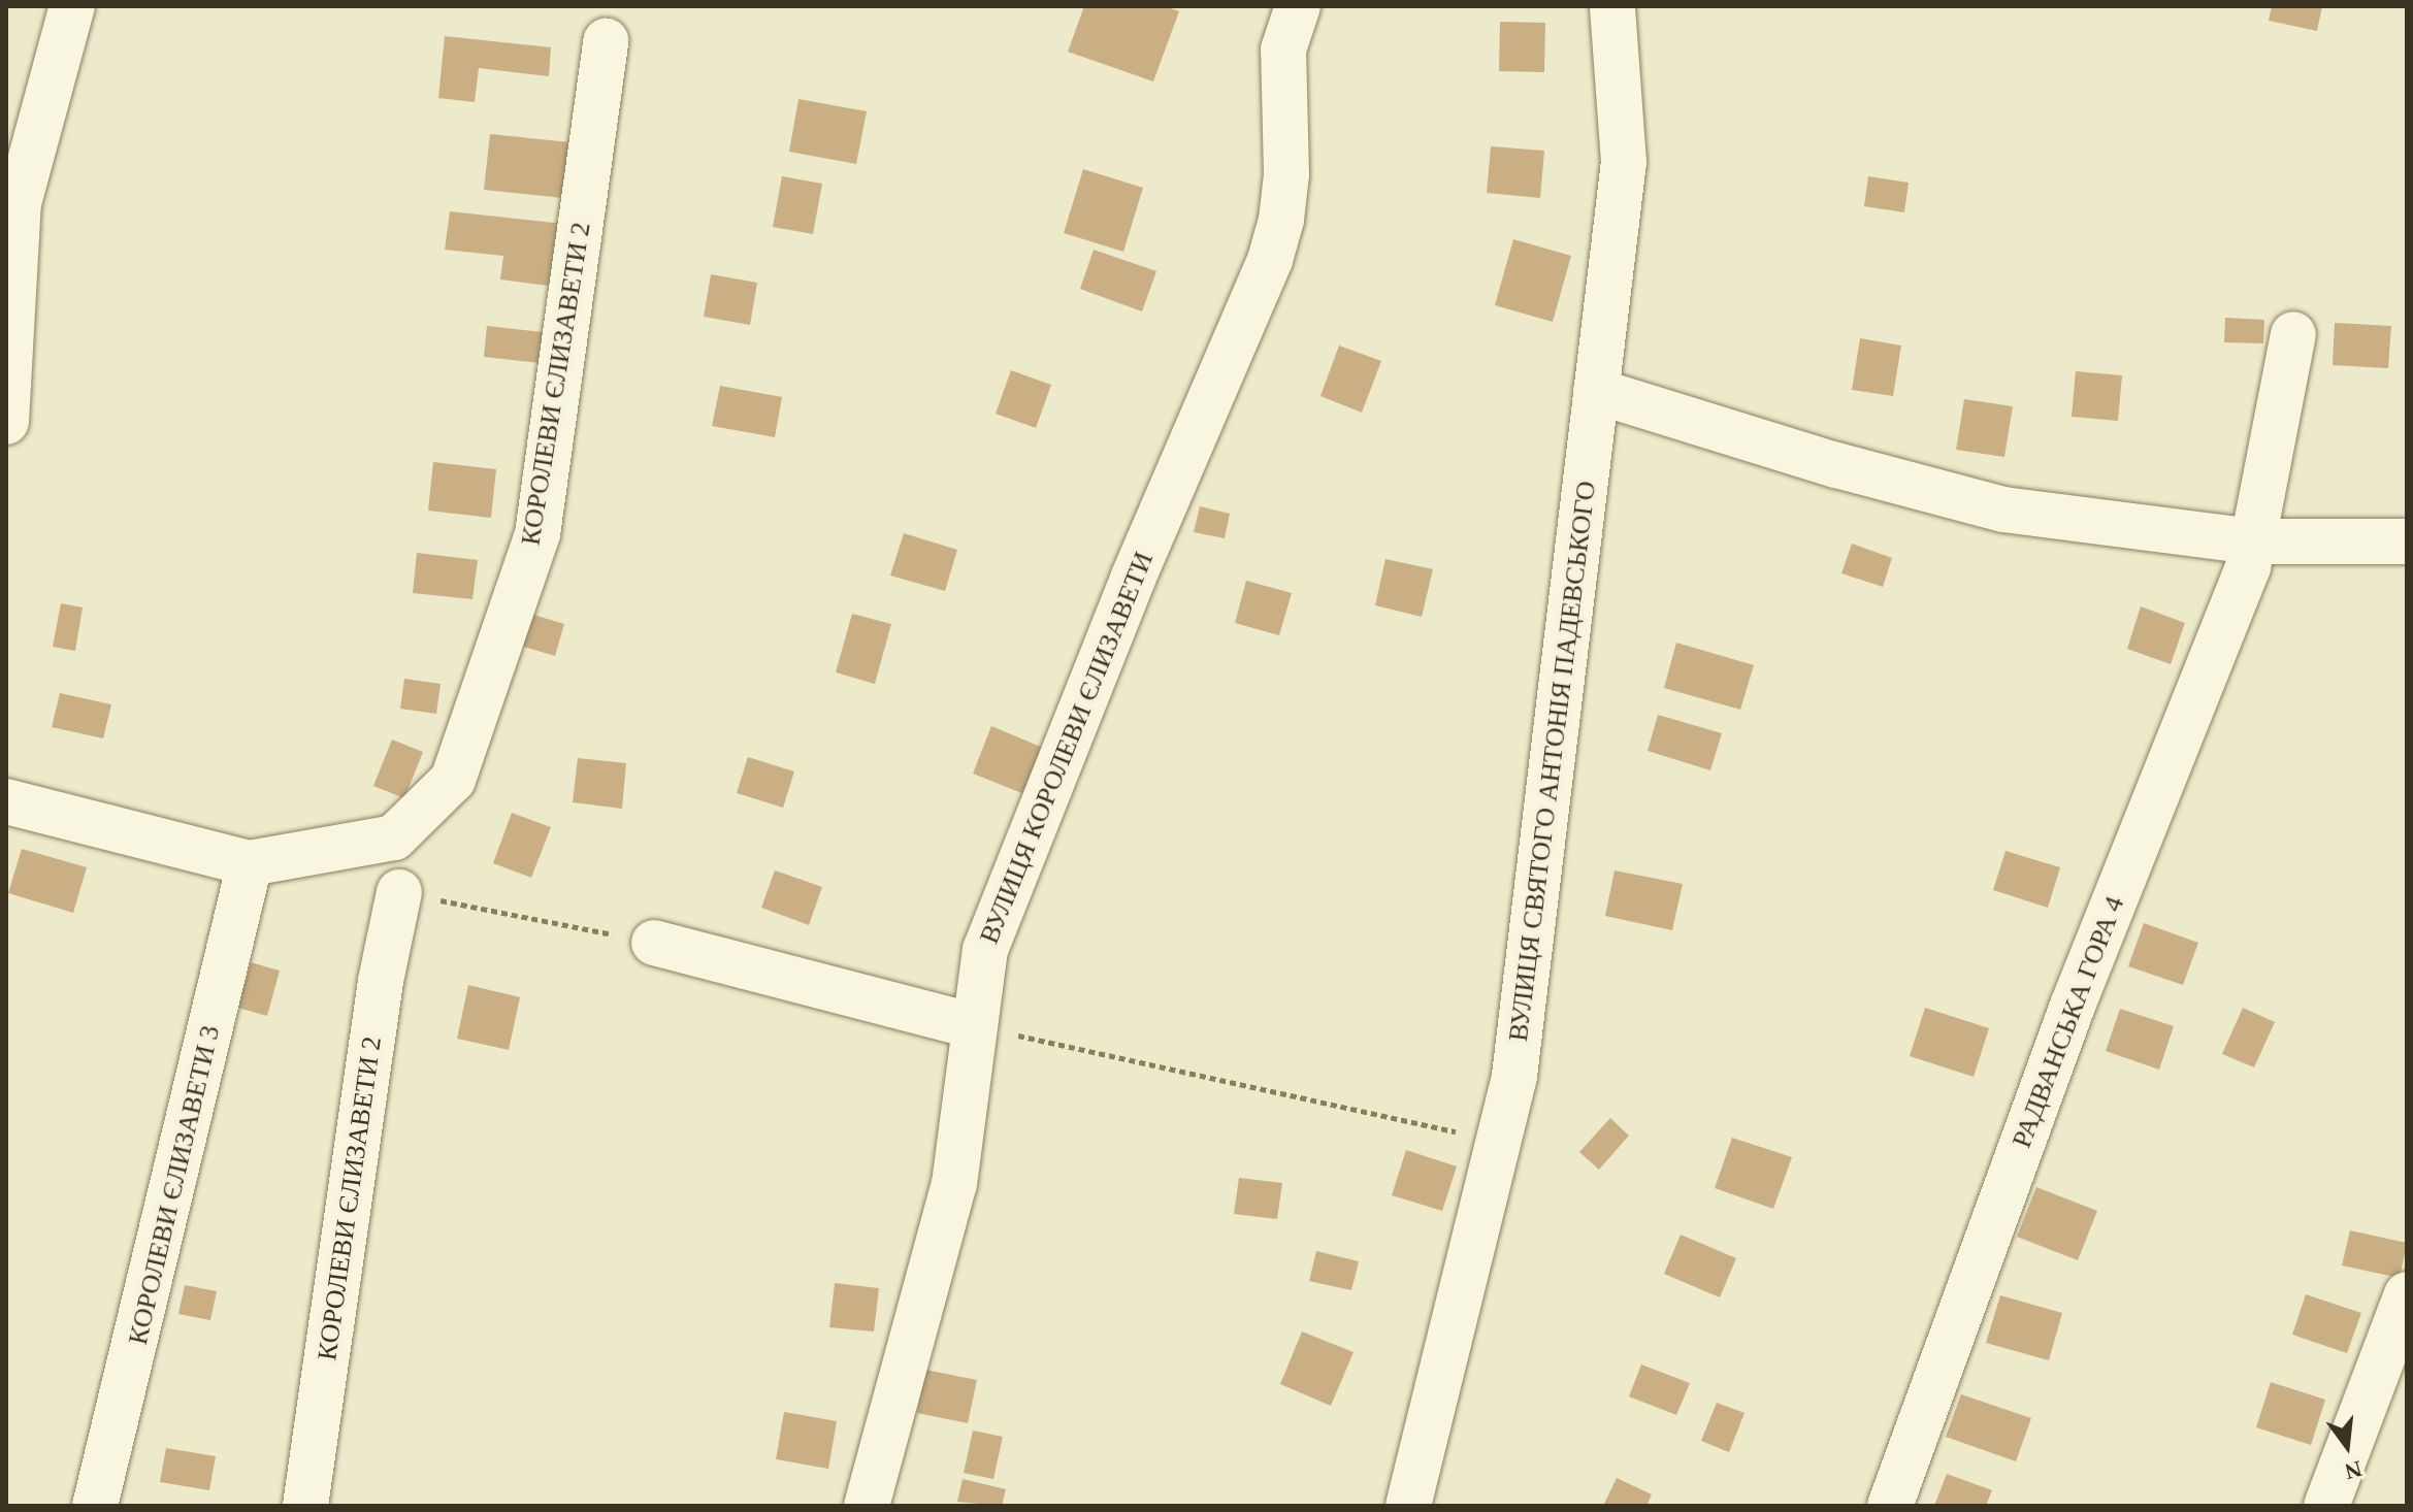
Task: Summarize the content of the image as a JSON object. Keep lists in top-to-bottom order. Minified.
{"streets":{"street":["КОРОЛЕВИ ЄЛИЗАВЕТИ 2","ВУЛИЦЯ КОРОЛЕВИ ЄЛИЗАВЕТИ","ВУЛИЦЯ СВЯТОГО АНТОНІЯ ПАДЕВСЬКОГО","РАДВАНСЬКА ГОРА 4","КОРОЛЕВИ ЄЛИЗАВЕТИ 3"]},"crossings":[["КОРОЛЕВИ ЄЛИЗАВЕТИ 2","КОРОЛЕВИ ЄЛИЗАВЕТИ 3"]],"north":"bottom"}
